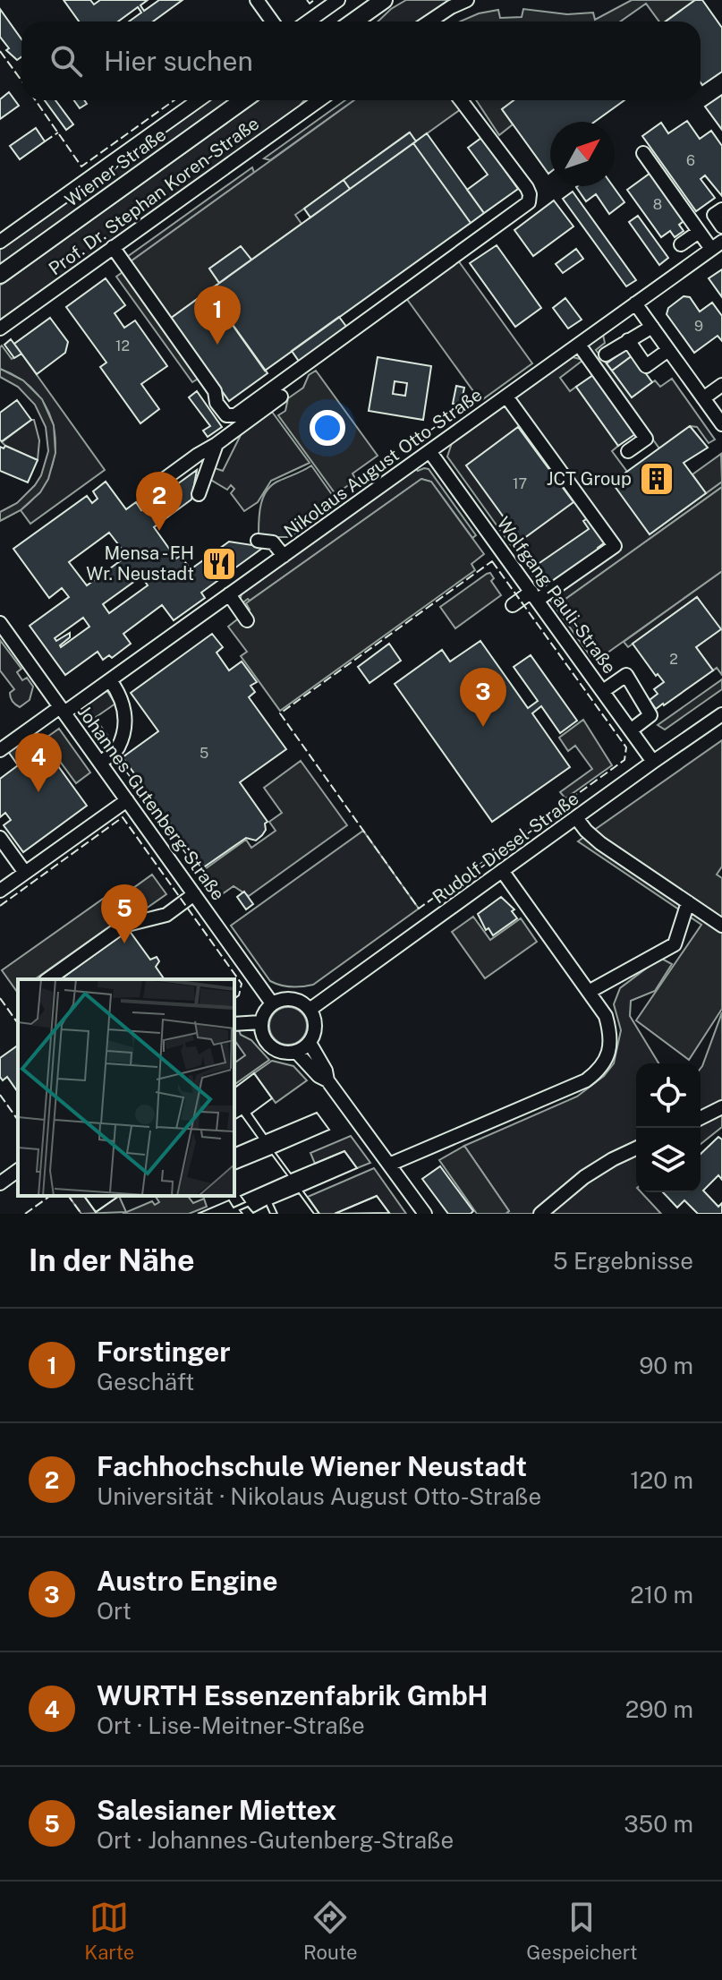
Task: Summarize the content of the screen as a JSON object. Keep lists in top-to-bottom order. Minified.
{"streets":{"main road":["Wiener Straße"],"street":["Prof. Dr. Stephan Koren-Straße","Nikolaus August Otto-Straße","Wolfgang Pauli-Straße","Johannes-Gutenberg-Straße","Rudolf-Diesel-Straße"]},"crossings":[["Nikolaus August Otto-Straße","Wolfgang Pauli-Straße"],["Nikolaus August Otto-Straße","Johannes-Gutenberg-Straße"],["Wolfgang Pauli-Straße","Rudolf-Diesel-Straße"],["Johannes-Gutenberg-Straße","Rudolf-Diesel-Straße"]],"places":{"building":["JCT Group"],"restaurant":["Mensa - FH Wr. Neustadt"]},"house_numbers":["6","8","9","12","17","2","5"],"north":"top right","page":{"search":"Hier suchen","pins":["1","2","3","4","5"],"heading":["In der Nähe","5 Ergebnisse"],"list":[{"mark":"1","name":"Forstinger","note":"Geschäft","value":"90 m"},{"mark":"2","name":"Fachhochschule Wiener Neustadt","note":"Universität · Nikolaus August Otto-Straße","value":"120 m"},{"mark":"3","name":"Austro Engine","note":"Ort","value":"210 m"},{"mark":"4","name":"WURTH Essenzenfabrik GmbH","note":"Ort · Lise-Meitner-Straße","value":"290 m"},{"mark":"5","name":"Salesianer Miettex","note":"Ort · Johannes-Gutenberg-Straße","value":"350 m"}],"nav":["Karte","Route","Gespeichert"]}}
